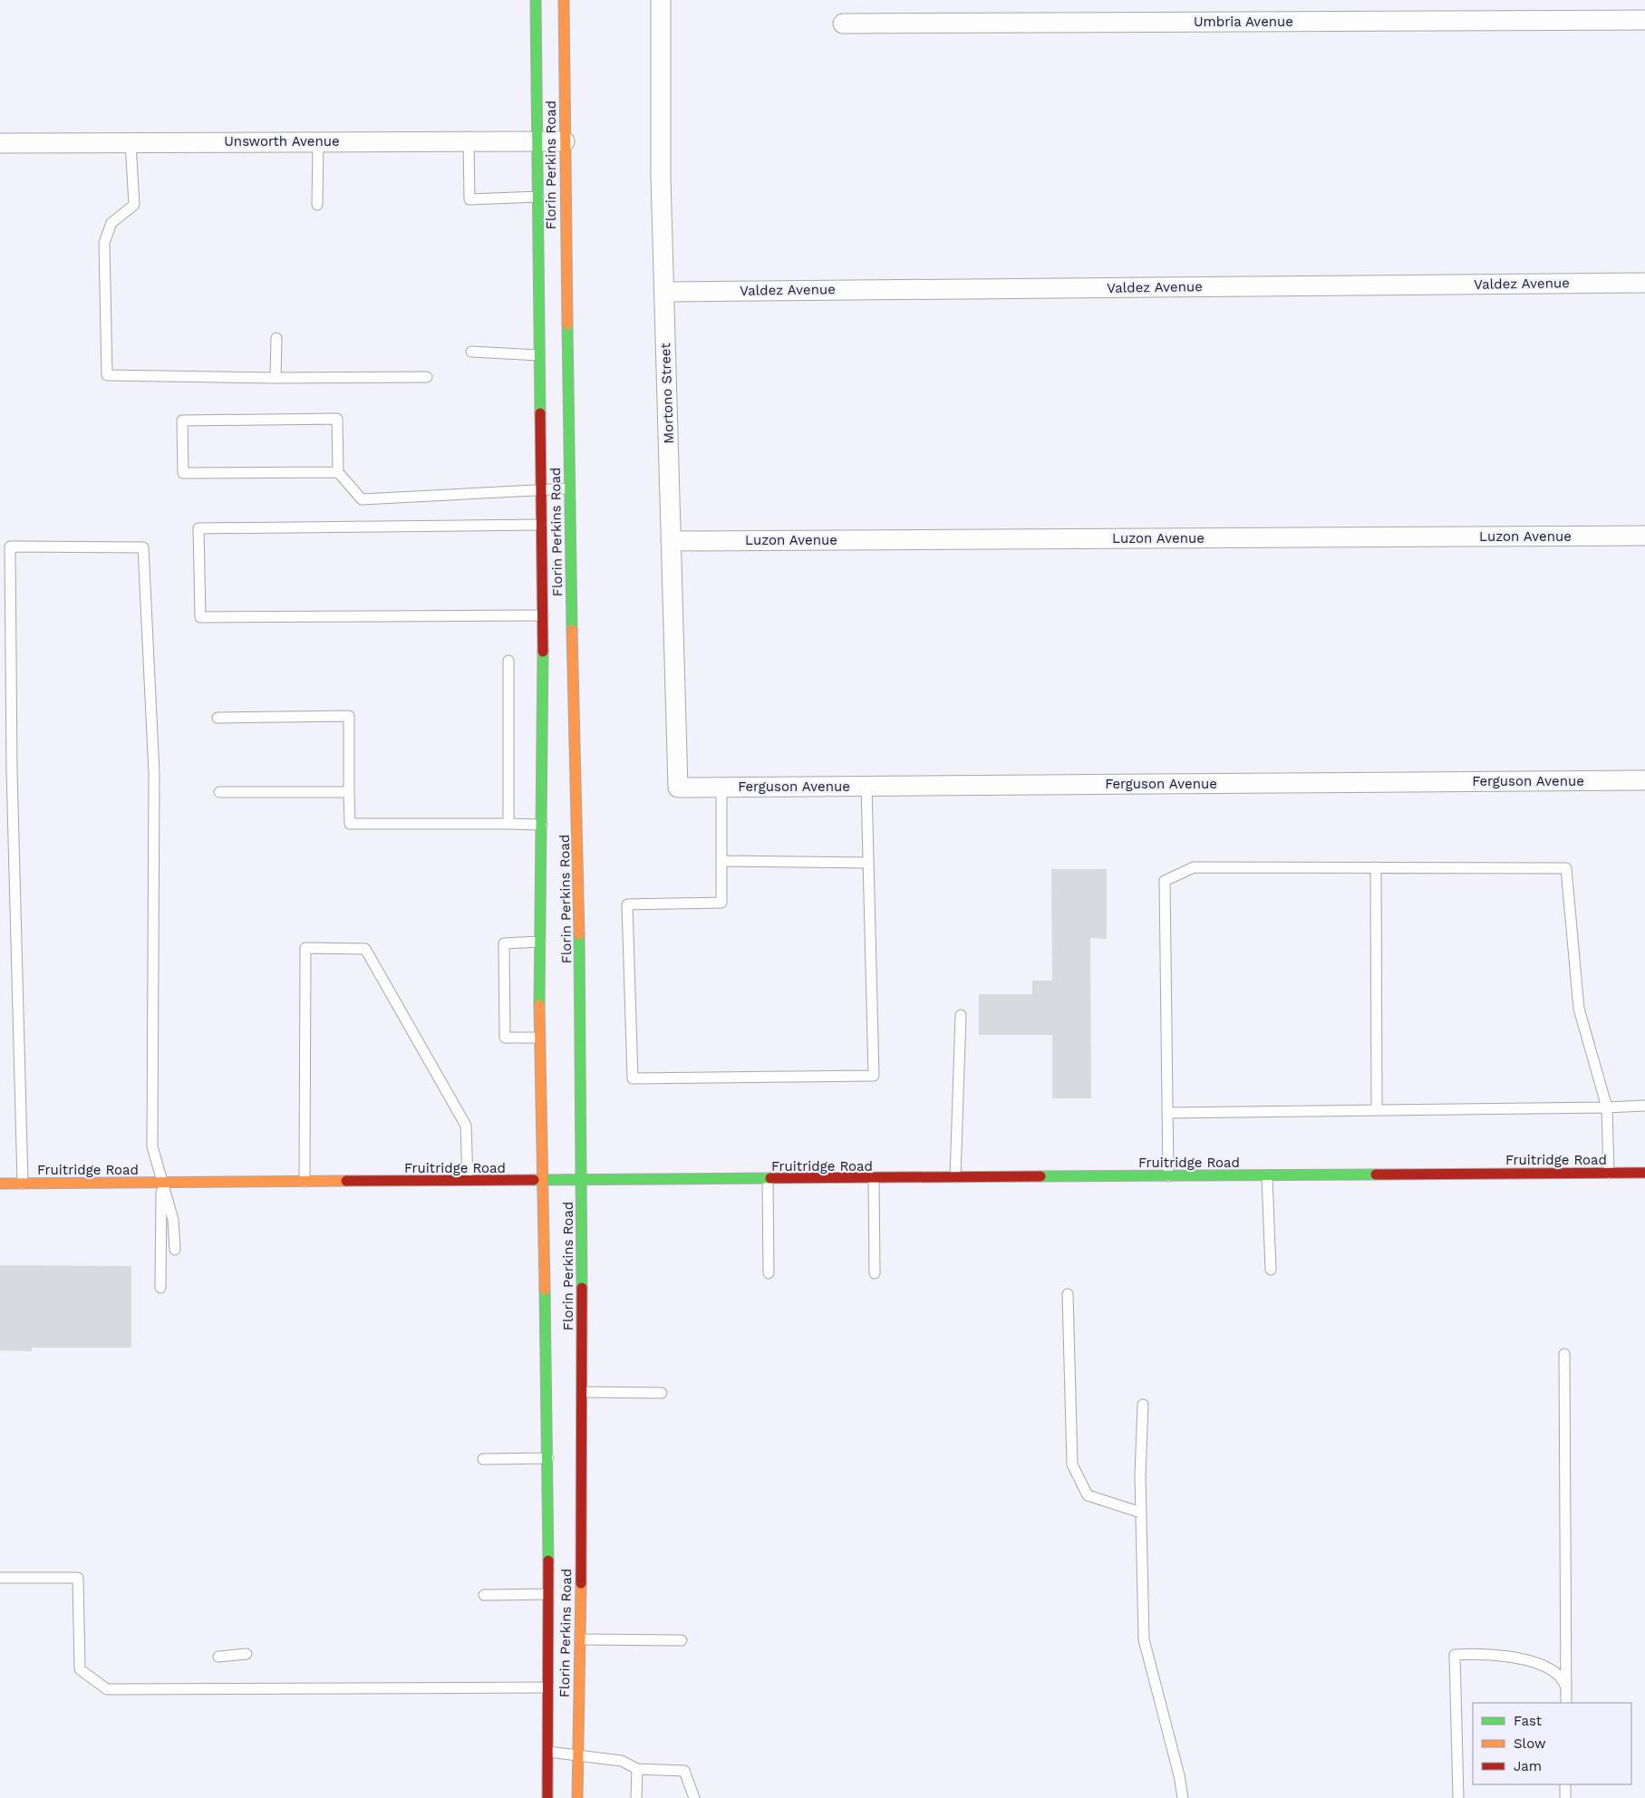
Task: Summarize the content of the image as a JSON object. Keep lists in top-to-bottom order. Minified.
{"streets":{"main road":["Florin Perkins Road","Fruitridge Road"],"street":["Umbria Avenue","Unsworth Avenue","Valdez Avenue","Mortono Street","Luzon Avenue","Ferguson Avenue"]},"crossings":[["Unsworth Avenue","Florin Perkins Road"],["Florin Perkins Road","Fruitridge Road"],["Valdez Avenue","Mortono Street"],["Mortono Street","Luzon Avenue"],["Mortono Street","Ferguson Avenue"]],"legend":["Fast","Slow","Jam"]}
